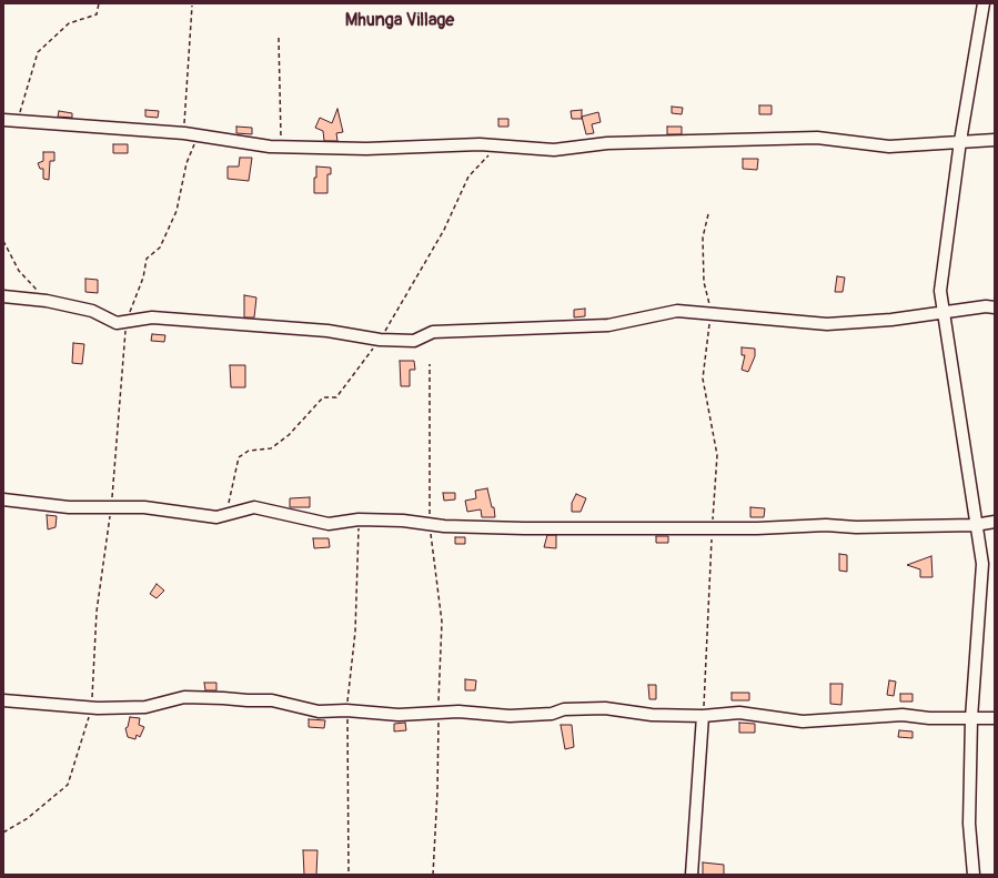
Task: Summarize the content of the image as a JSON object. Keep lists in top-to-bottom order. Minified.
{"districts":["Mhunga Village"]}
